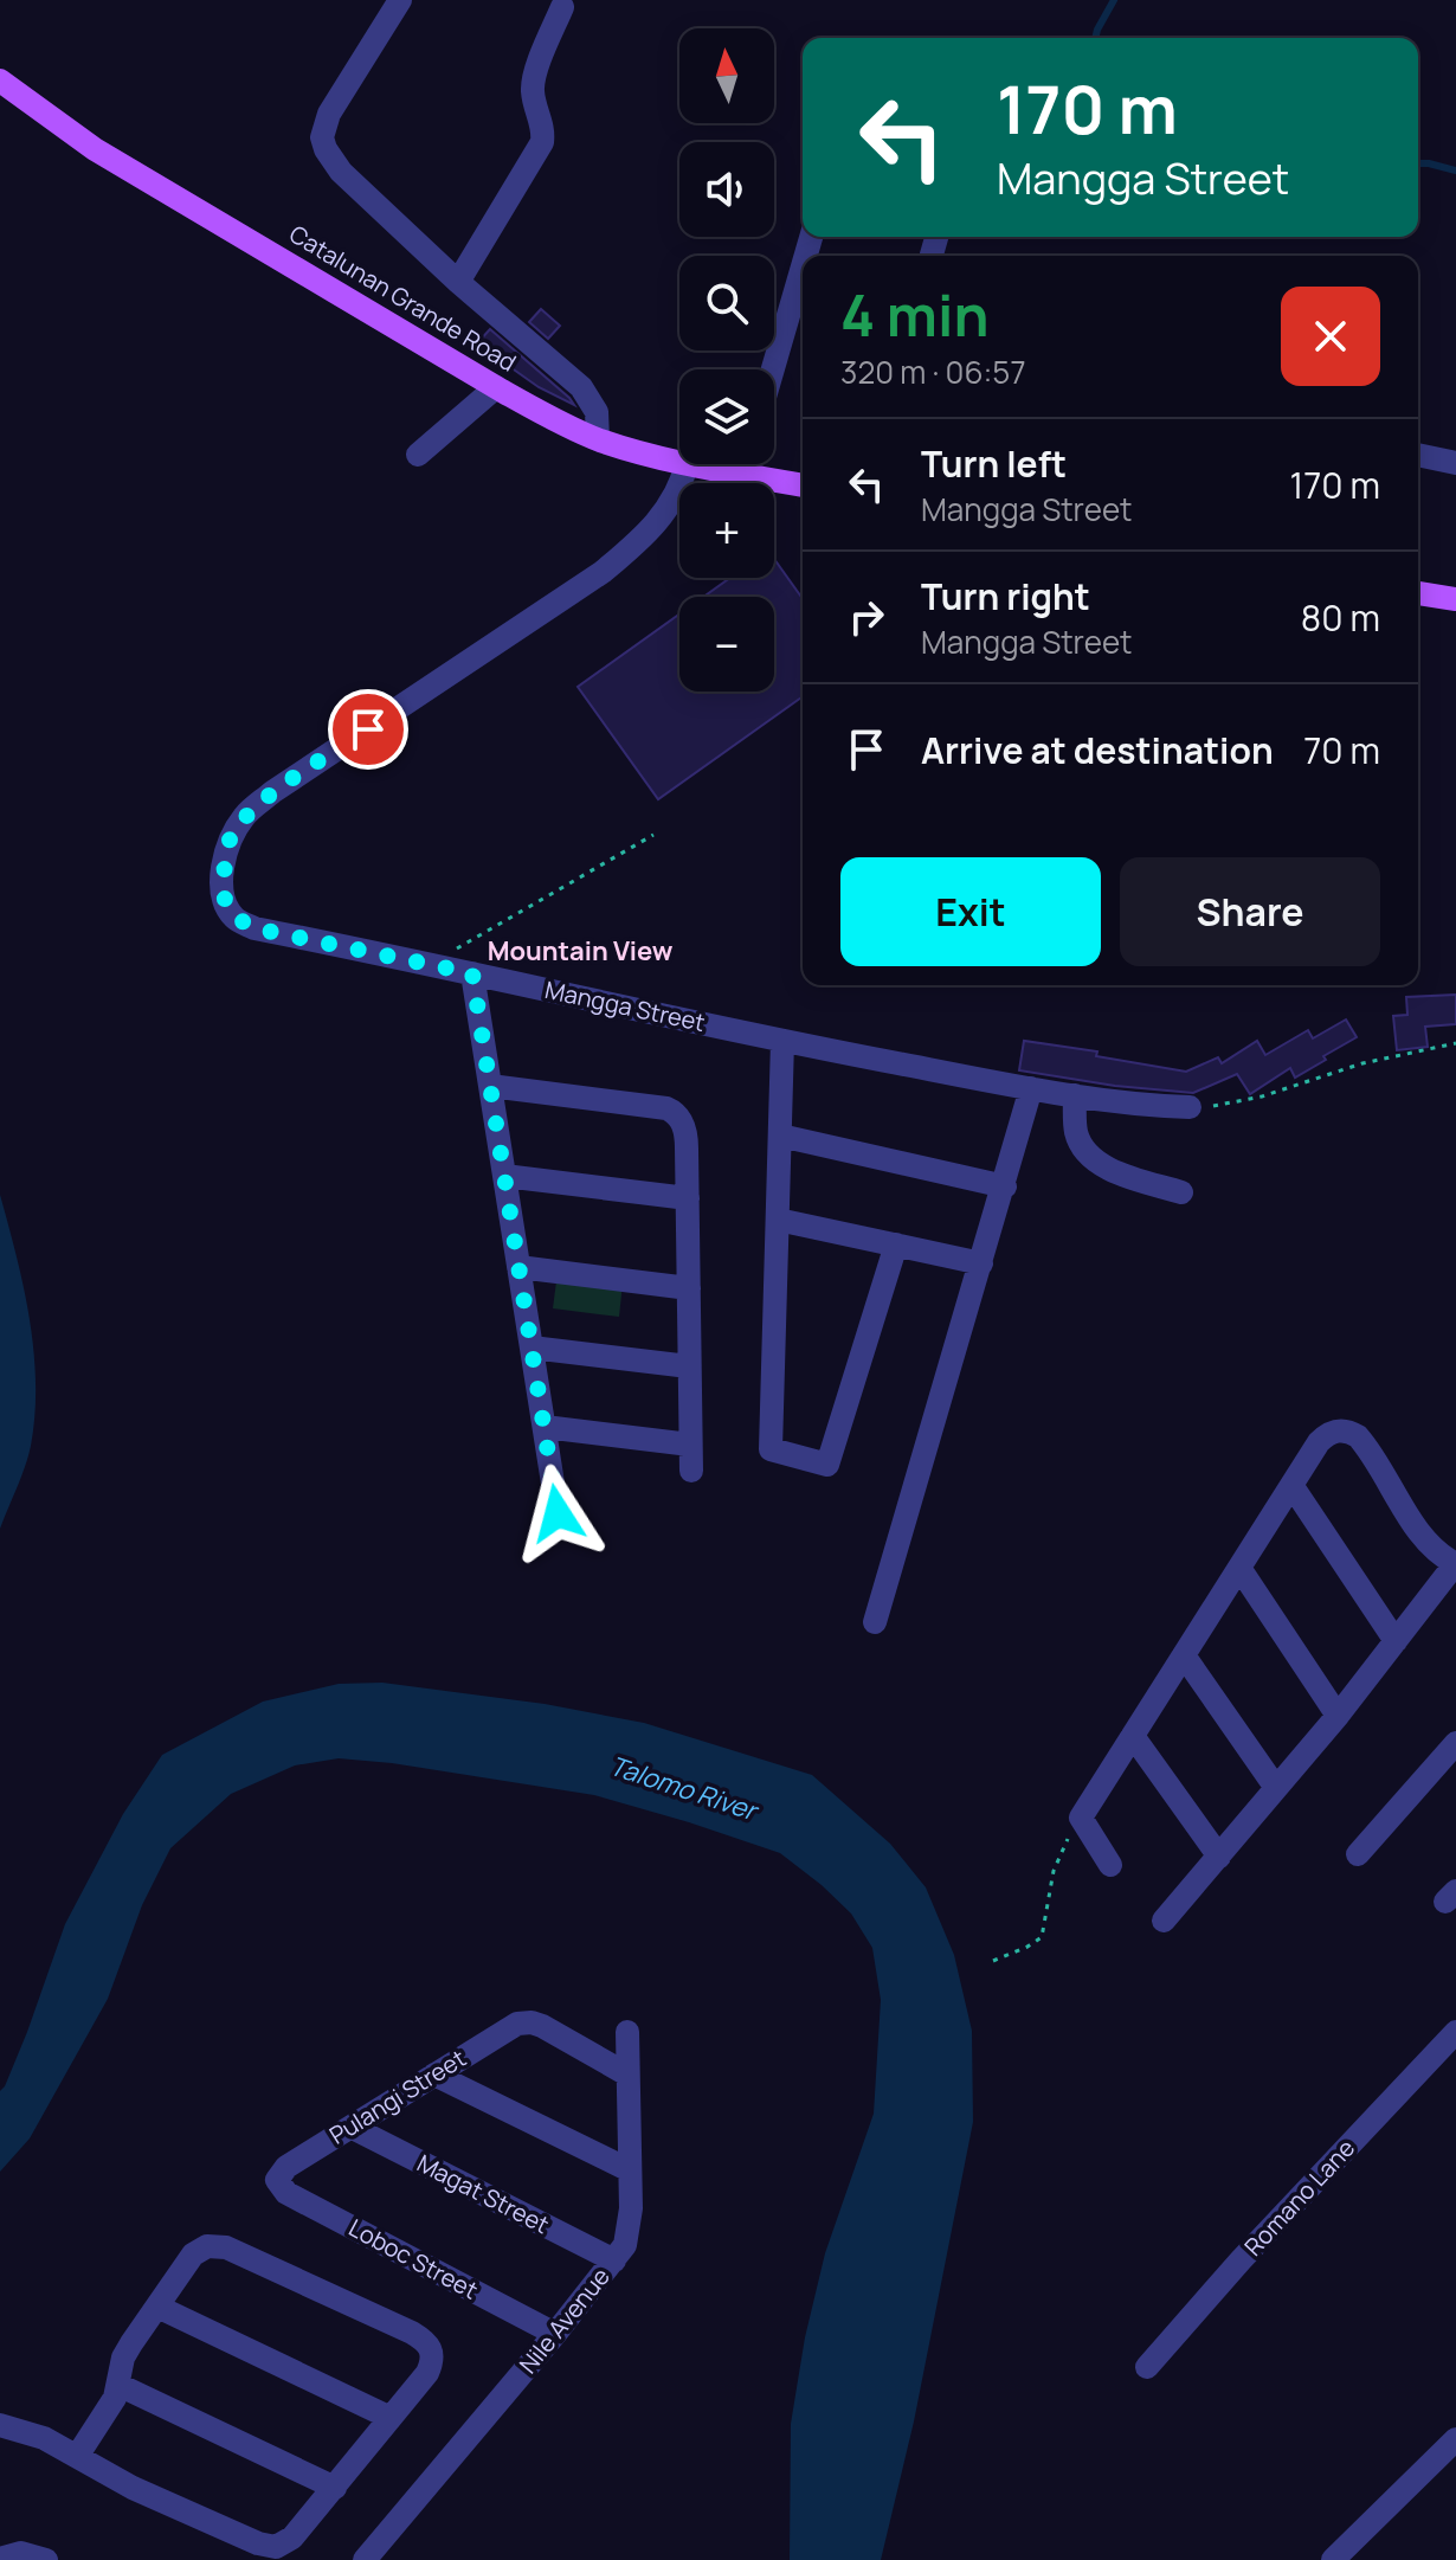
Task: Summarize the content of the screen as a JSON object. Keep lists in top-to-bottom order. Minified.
{"streets":{"main road":["Catalunan Grande Road"],"street":["Mangga Street","Pulangi Street","Magat Street","Romano Lane","Loboc Street","Nile Avenue"]},"crossings":[["Pulangi Street","Magat Street"],["Pulangi Street","Loboc Street"],["Pulangi Street","Nile Avenue"],["Magat Street","Nile Avenue"],["Loboc Street","Nile Avenue"]],"districts":["Mountain View"],"water":["Talomo River"],"north":"top","page":{"map_buttons":["+","−"],"turn":["170 m","Mangga Street"],"heading":["4 min","320 m · 06:57"],"list":[{"name":"Turn left","note":"Mangga Street","value":"170 m"},{"name":"Turn right","note":"Mangga Street","value":"80 m"},{"name":"Arrive at destination","value":"70 m"}],"buttons":["Exit","Share"]}}
